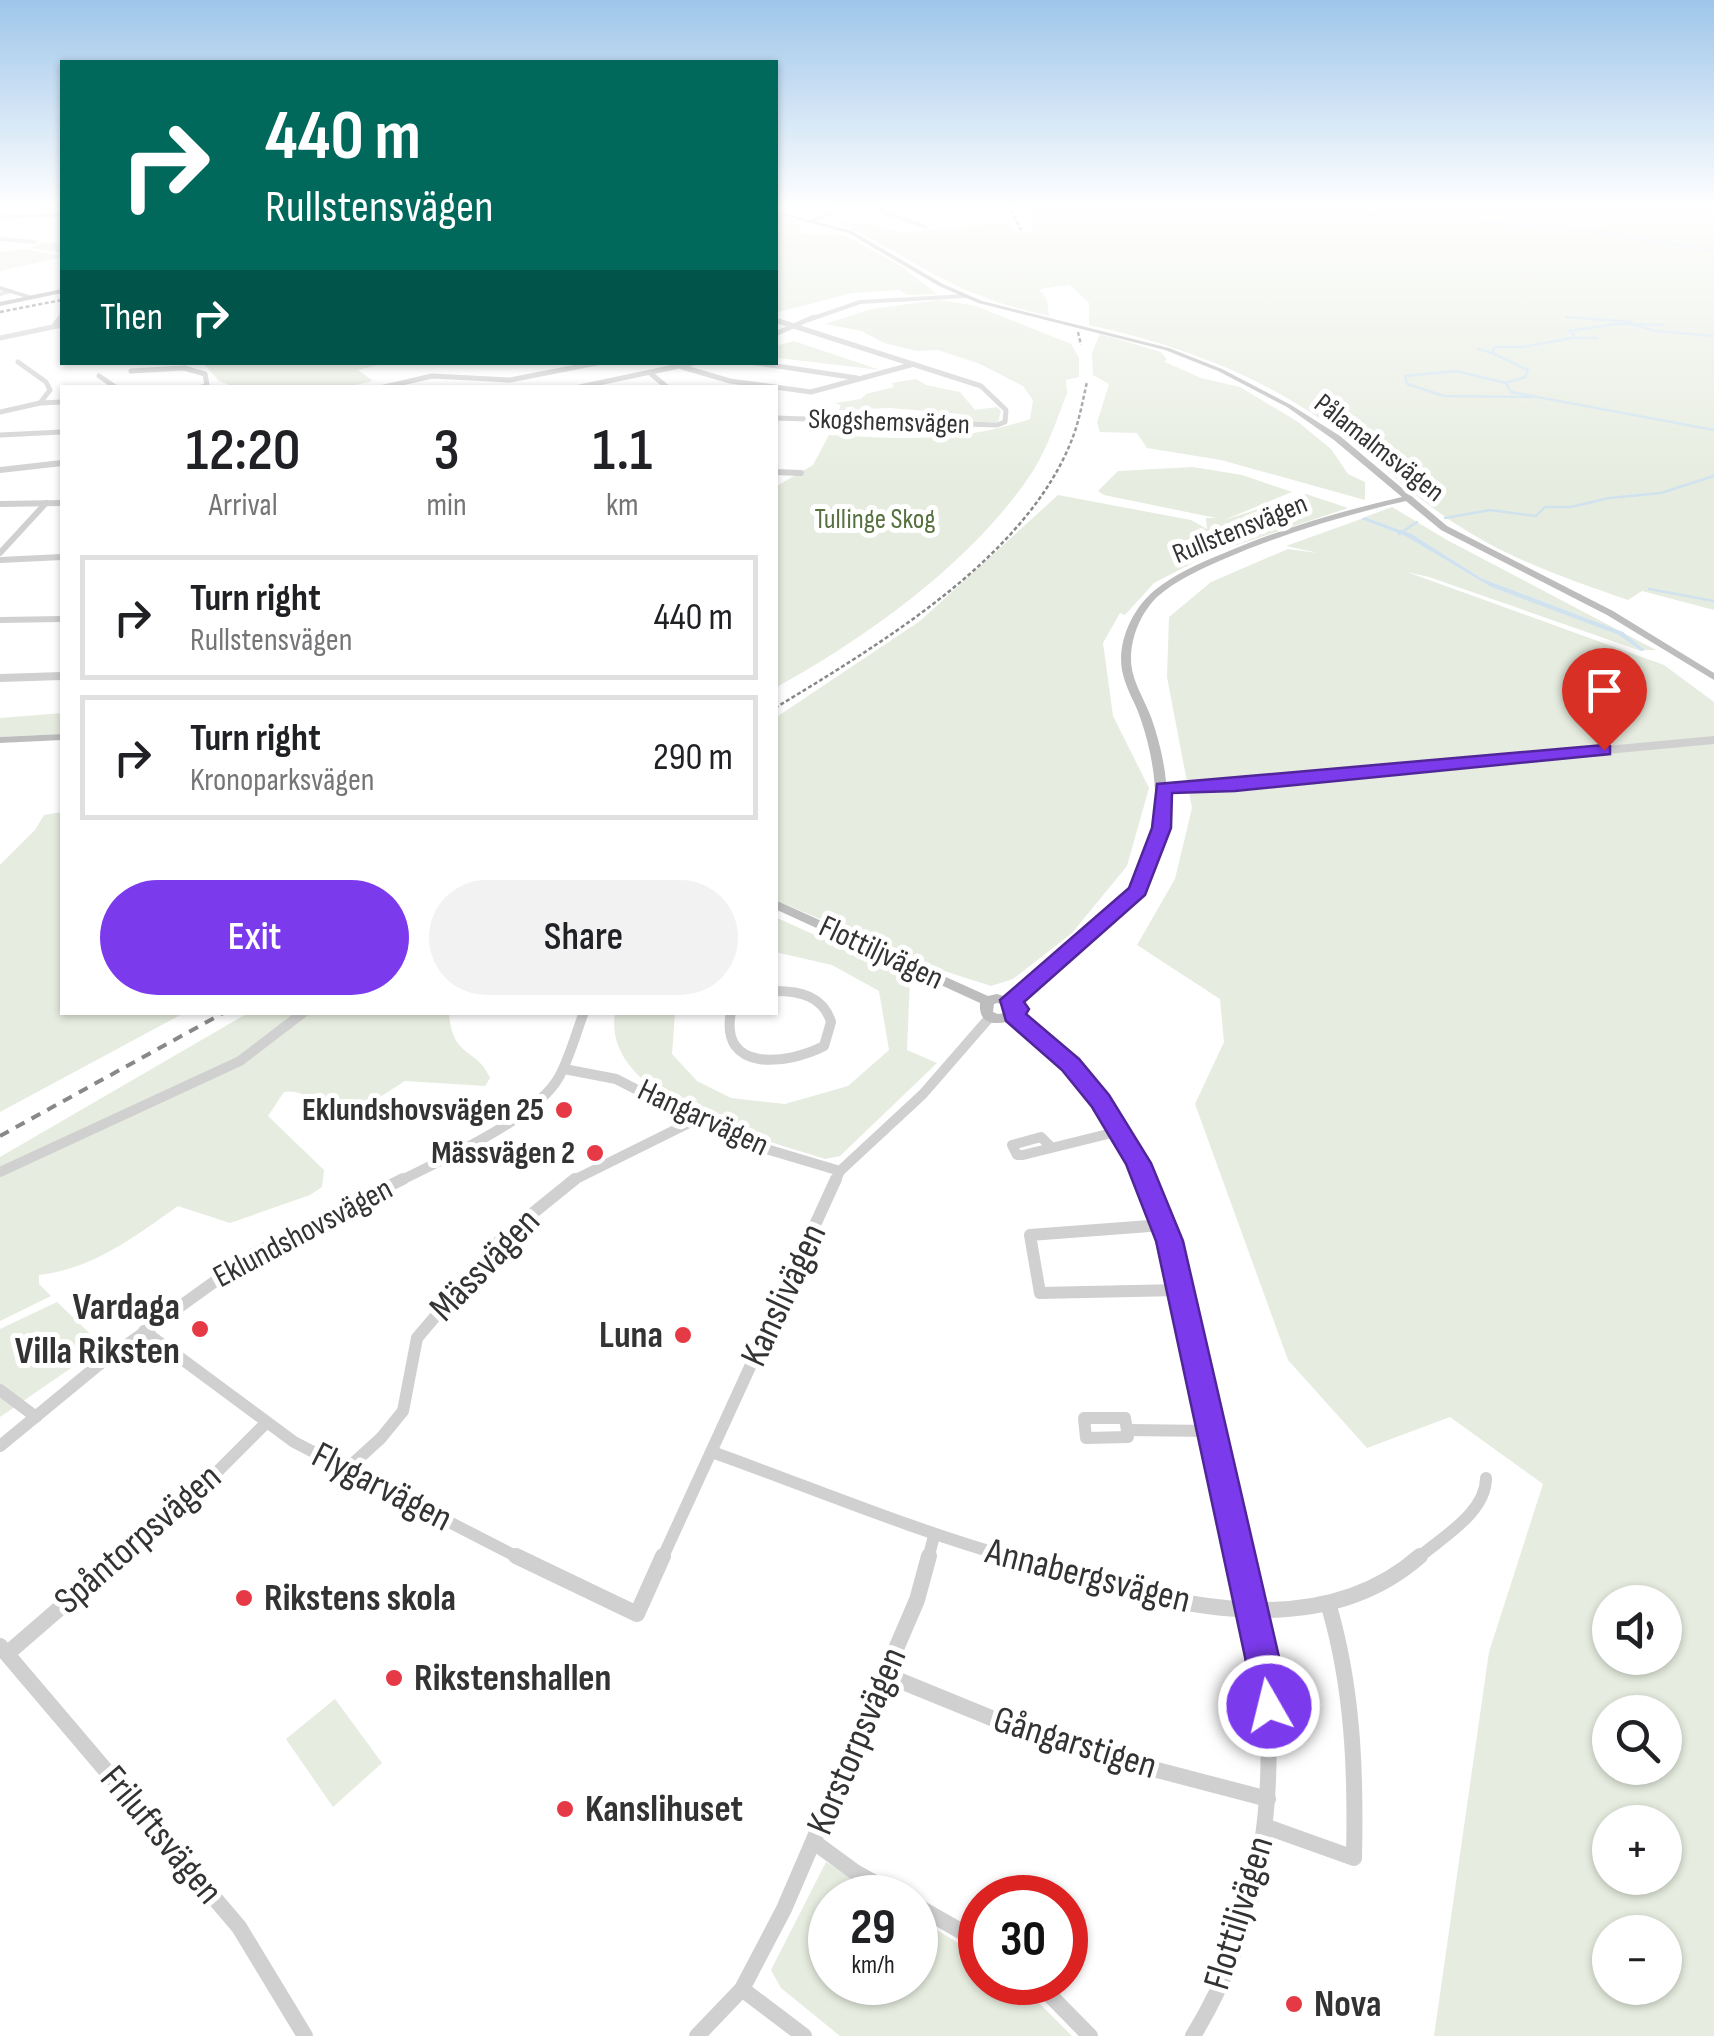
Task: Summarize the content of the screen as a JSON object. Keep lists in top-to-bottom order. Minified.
{"streets":{"street":["Skogshemsvägen","Pålamalmsvägen","Rullstensvägen","Flottiljvägen","Hangarvägen","Eklundshovsvägen","Mässvägen","Kanslivägen","Flygarvägen","Spåntorpsvägen","Annabergsvägen","Korstorpsvägen","Gångarstigen","Friluftsvägen"]},"crossings":[["Pålamalmsvägen","Rullstensvägen"],["Rullstensvägen","Flottiljvägen"],["Flottiljvägen","Kanslivägen"],["Flottiljvägen","Annabergsvägen"],["Flottiljvägen","Gångarstigen"],["Hangarvägen","Eklundshovsvägen"],["Hangarvägen","Mässvägen"],["Hangarvägen","Kanslivägen"],["Eklundshovsvägen","Flygarvägen"],["Mässvägen","Flygarvägen"],["Kanslivägen","Flygarvägen"],["Kanslivägen","Annabergsvägen"],["Flygarvägen","Spåntorpsvägen"],["Spåntorpsvägen","Friluftsvägen"],["Annabergsvägen","Korstorpsvägen"],["Korstorpsvägen","Gångarstigen"]],"parks":["Tullinge Skog"],"places":["Eklundshovsvägen 25","Mässvägen 2","Vardaga Villa Riksten","Luna","Rikstens skola","Rikstenshallen","Kanslihuset","Nova"],"page":{"turn":["440 m","Rullstensvägen"],"then":"Then","eta":["12:20","Arrival","3","min","1.1","km"],"list":[{"name":"Turn right","note":"Rullstensvägen","value":"440 m"},{"name":"Turn right","note":"Kronoparksvägen","value":"290 m"}],"buttons":["Exit","Share"],"map_buttons":["+","−"],"speed":"29 km/h","limit":"30"}}
